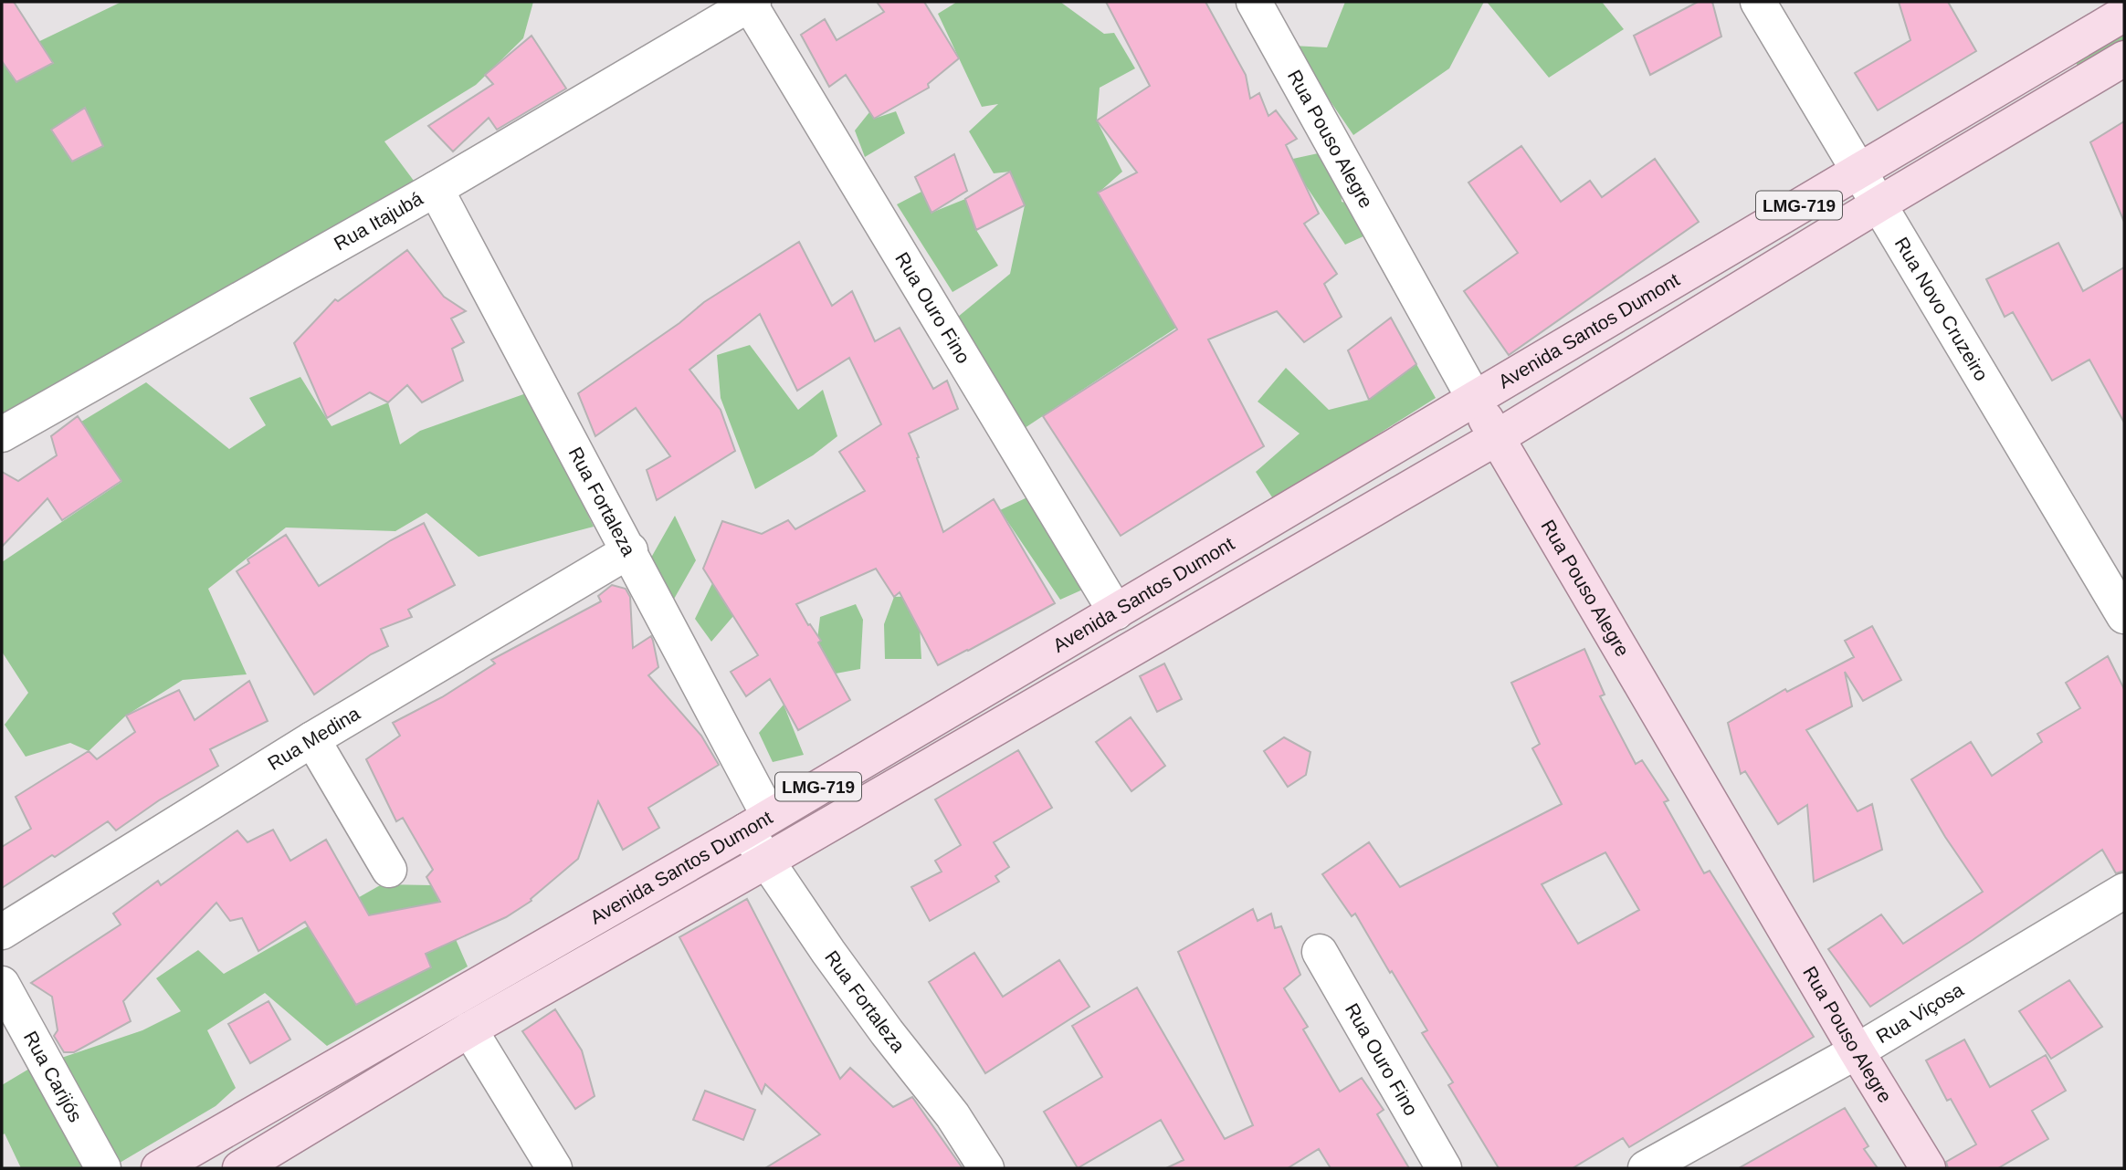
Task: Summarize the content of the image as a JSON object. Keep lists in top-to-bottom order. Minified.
{"streets":{"main road":["Rua Pouso Alegre","LMG-719","Avenida Santos Dumont"],"street":["Rua Itajubá","Rua Ouro Fino","Rua Novo Cruzeiro","Rua Fortaleza","Rua Medina","Rua Viçosa","Rua Carijós"]},"crossings":[["Rua Pouso Alegre","Avenida Santos Dumont"],["Rua Pouso Alegre","Rua Viçosa"],["Rua Itajubá","Rua Ouro Fino"],["Rua Itajubá","Rua Fortaleza"],["Rua Ouro Fino","Avenida Santos Dumont"],["Rua Novo Cruzeiro","Avenida Santos Dumont"],["Avenida Santos Dumont","Rua Fortaleza"],["Rua Fortaleza","Rua Medina"]]}
